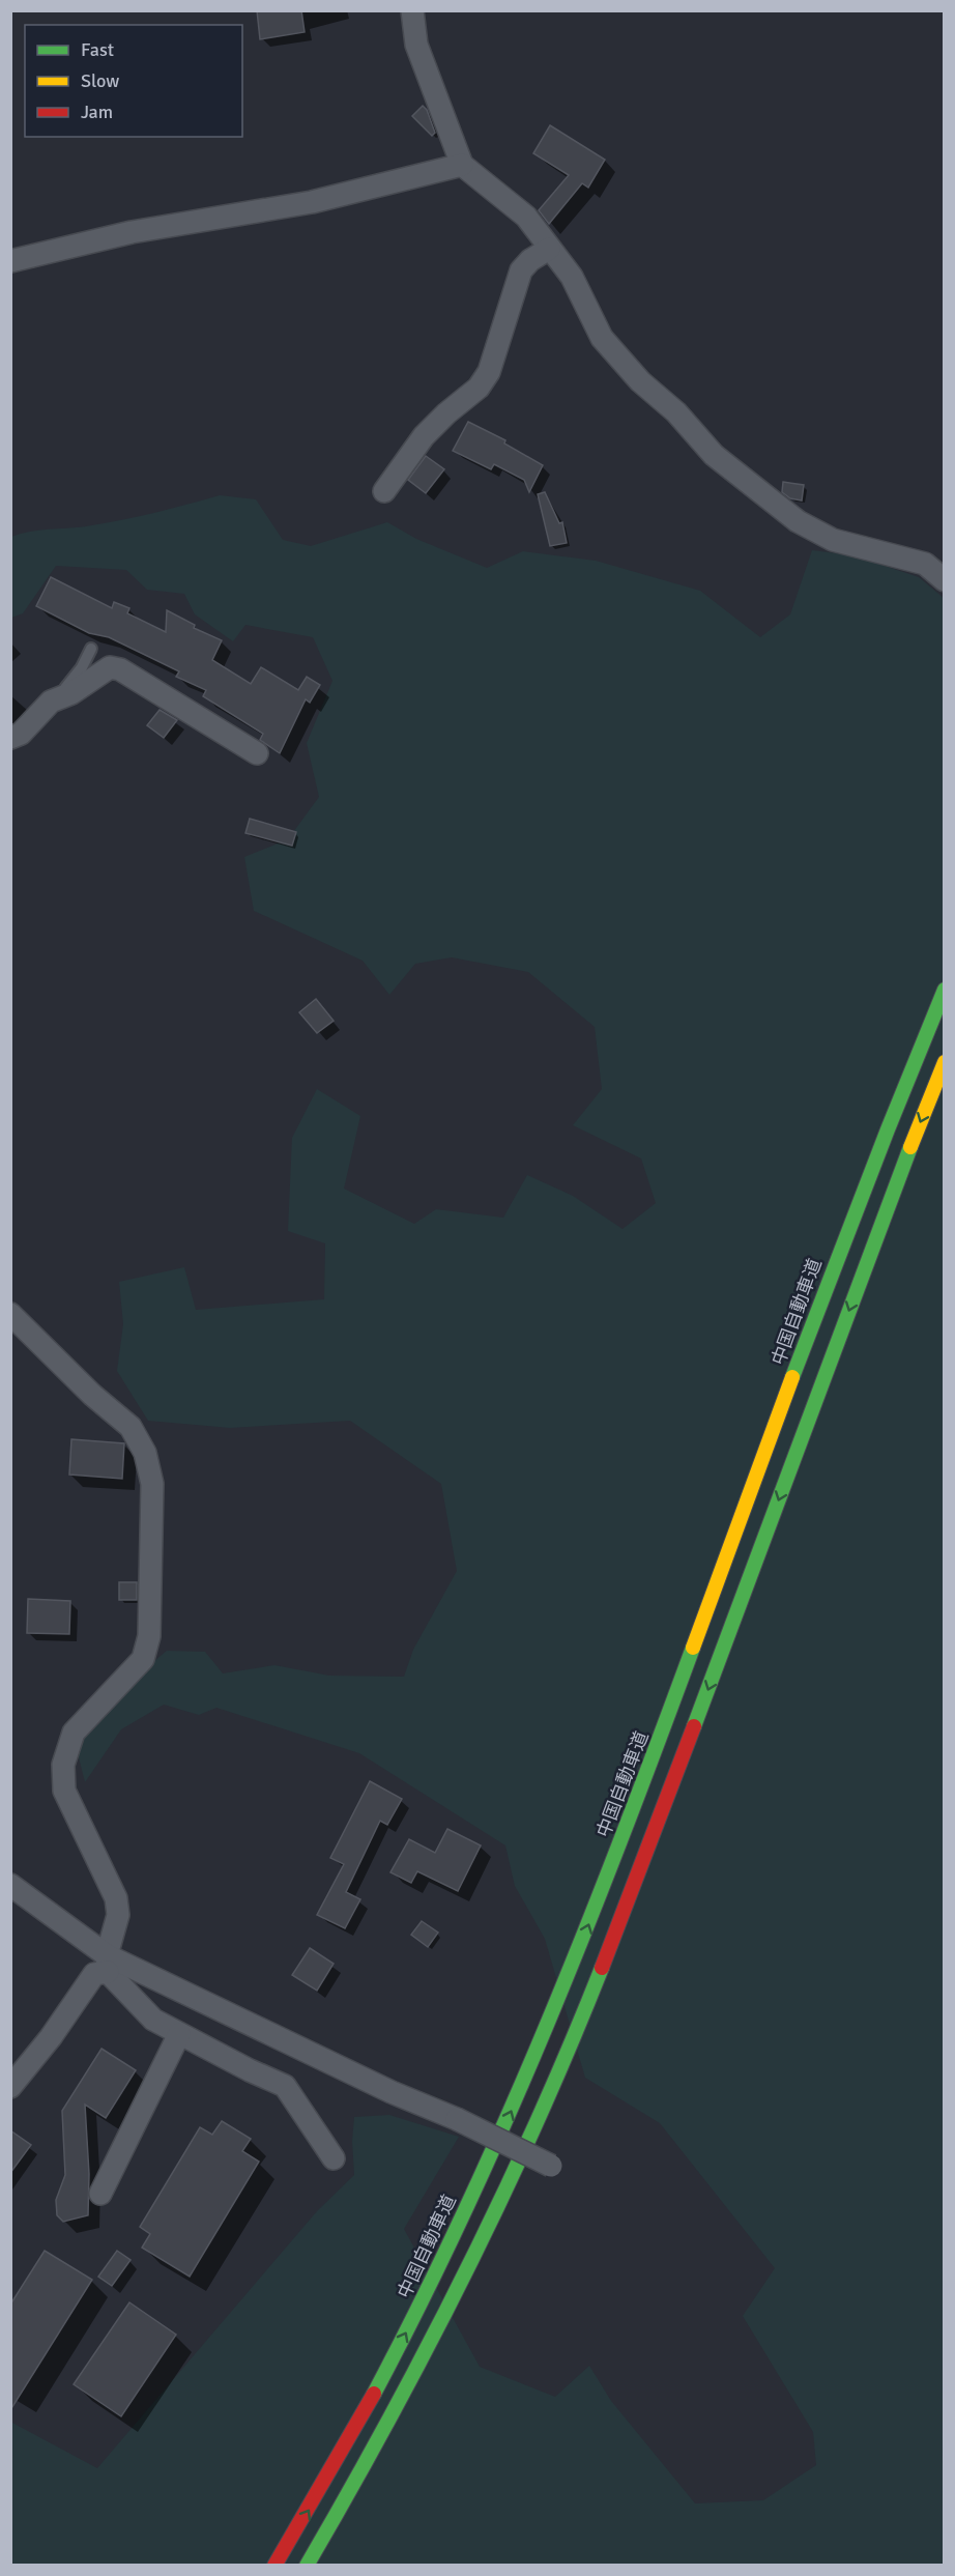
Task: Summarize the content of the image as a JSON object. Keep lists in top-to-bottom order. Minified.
{"streets":{"highway":["中国自動車道"]},"legend":["Fast","Slow","Jam"]}
